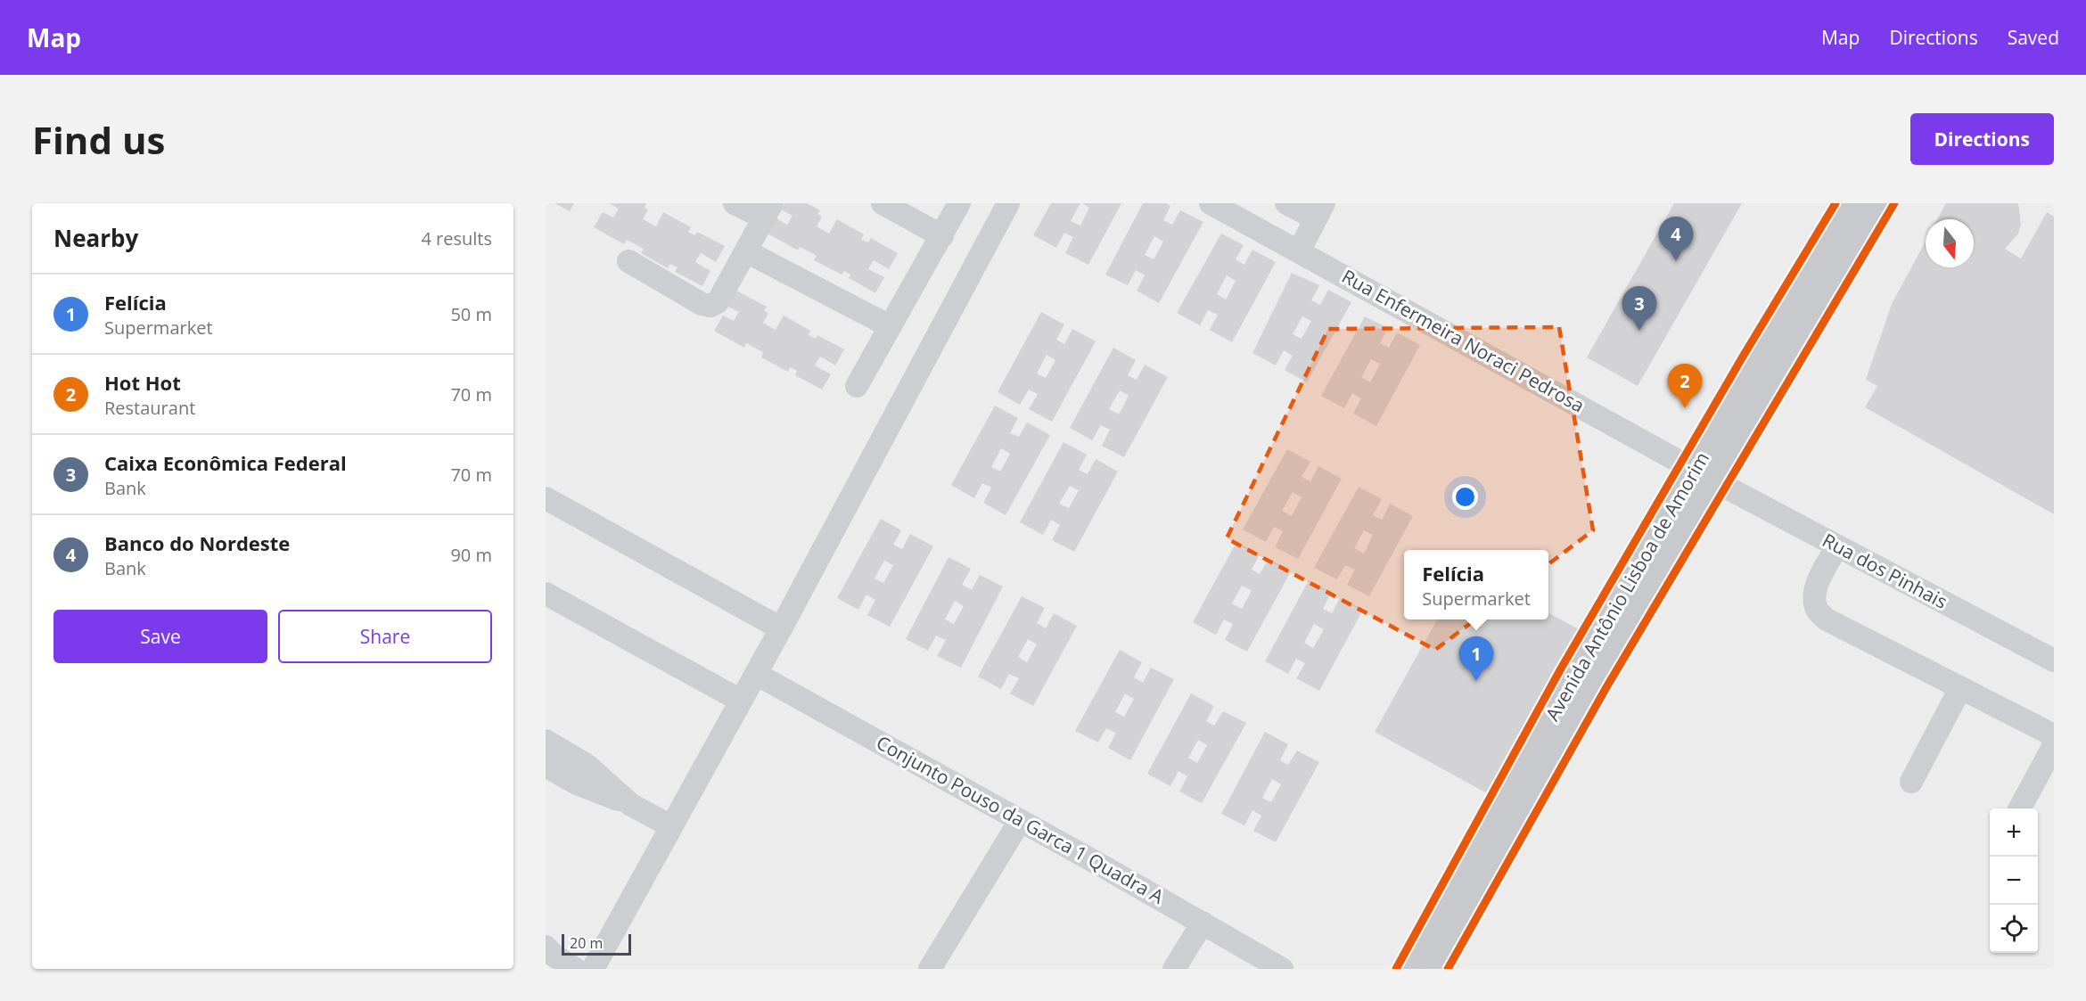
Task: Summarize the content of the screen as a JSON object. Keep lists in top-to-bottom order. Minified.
{"streets":{"main road":["Avenida Antônio Lisboa de Amorim"],"street":["Rua Enfermeira Noraci Pedrosa","Rua dos Pinhais","Conjunto Pouso da Garca 1 Quadra A"]},"crossings":[["Rua Enfermeira Noraci Pedrosa","Rua dos Pinhais"],["Rua Enfermeira Noraci Pedrosa","Avenida Antônio Lisboa de Amorim"],["Rua dos Pinhais","Avenida Antônio Lisboa de Amorim"]],"scale_bar":"20 m","north":"bottom","page":{"header":"Map","nav":["Map","Directions","Saved"],"buttons":["Directions",["Save","Share"]],"title":"Find us","heading":["Nearby","4 results"],"pins":["4","3","2","1"],"list":[{"mark":"1","name":"Felícia","note":"Supermarket","value":"50 m"},{"mark":"2","name":"Hot Hot","note":"Restaurant","value":"70 m"},{"mark":"3","name":"Caixa Econômica Federal","note":"Bank","value":"70 m"},{"mark":"4","name":"Banco do Nordeste","note":"Bank","value":"90 m"}],"popup":["Felícia","Supermarket"],"map_buttons":["+","−"],"scale":"20 m"}}
